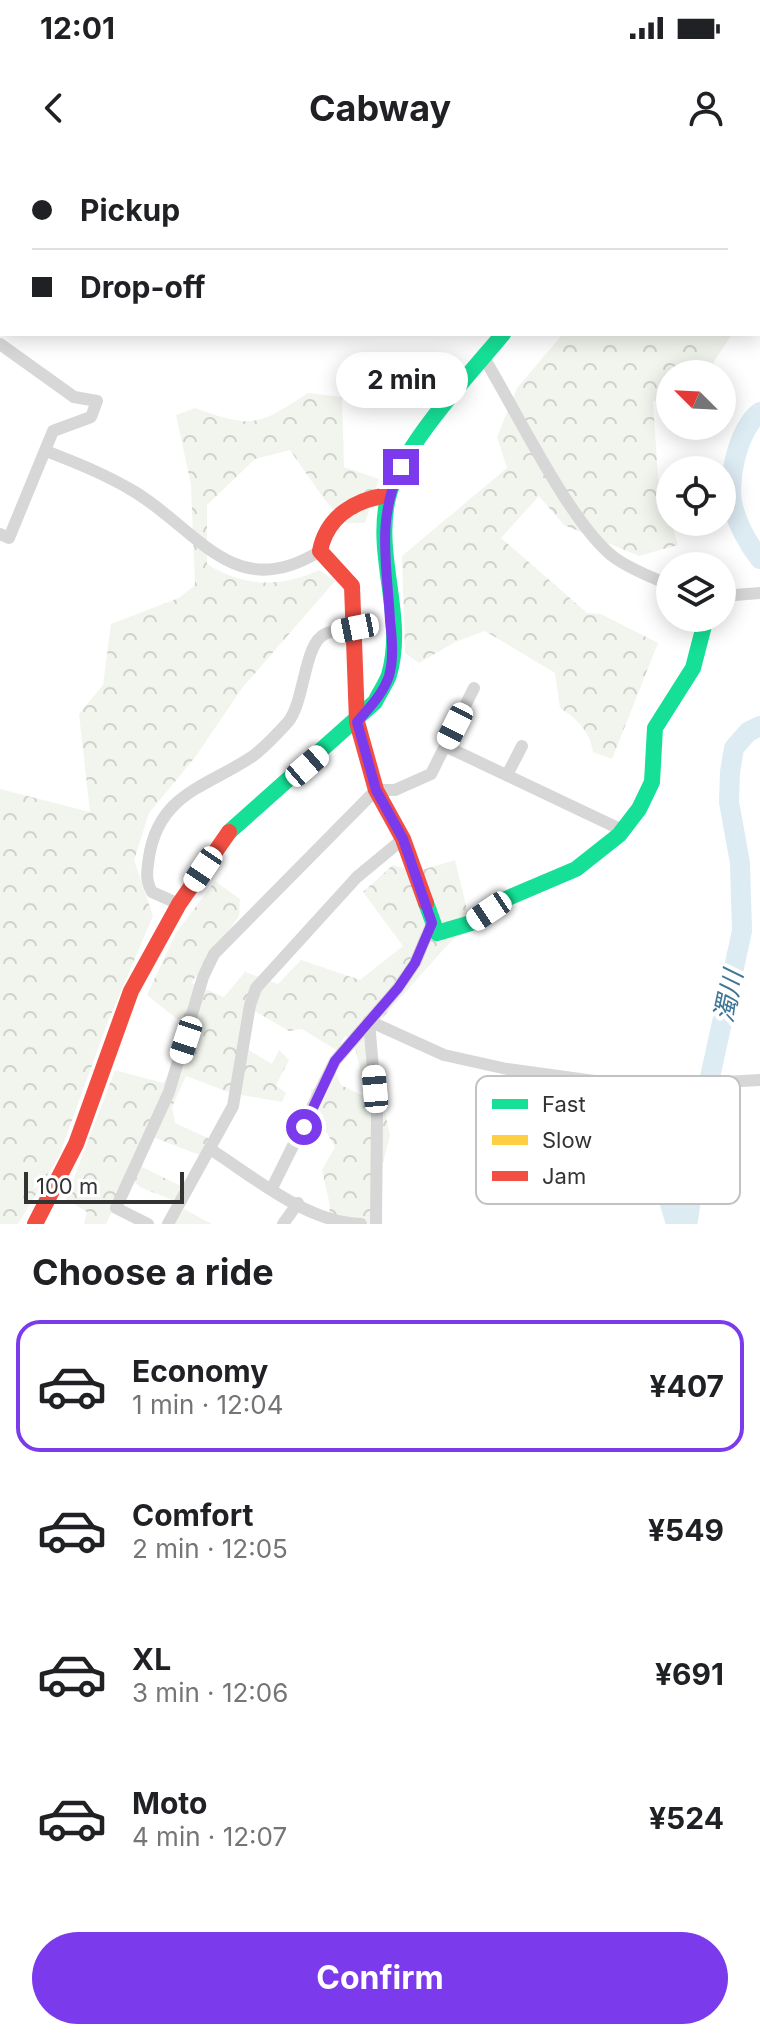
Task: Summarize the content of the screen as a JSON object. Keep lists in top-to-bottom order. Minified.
{"water":["濁川"],"legend":["Fast","Slow","Jam"],"scale_bar":"100 m","north":"top left","page":{"status":"12:01","header":"Cabway","banner":["Pickup","Drop-off"],"bubble":"2 min","scale":"100 m","heading":"Choose a ride","list":[{"name":"Economy","note":"1 min · 12:04","value":"¥407"},{"name":"Comfort","note":"2 min · 12:05","value":"¥549"},{"name":"XL","note":"3 min · 12:06","value":"¥691"},{"name":"Moto","note":"4 min · 12:07","value":"¥524"}],"buttons":"Confirm"}}
